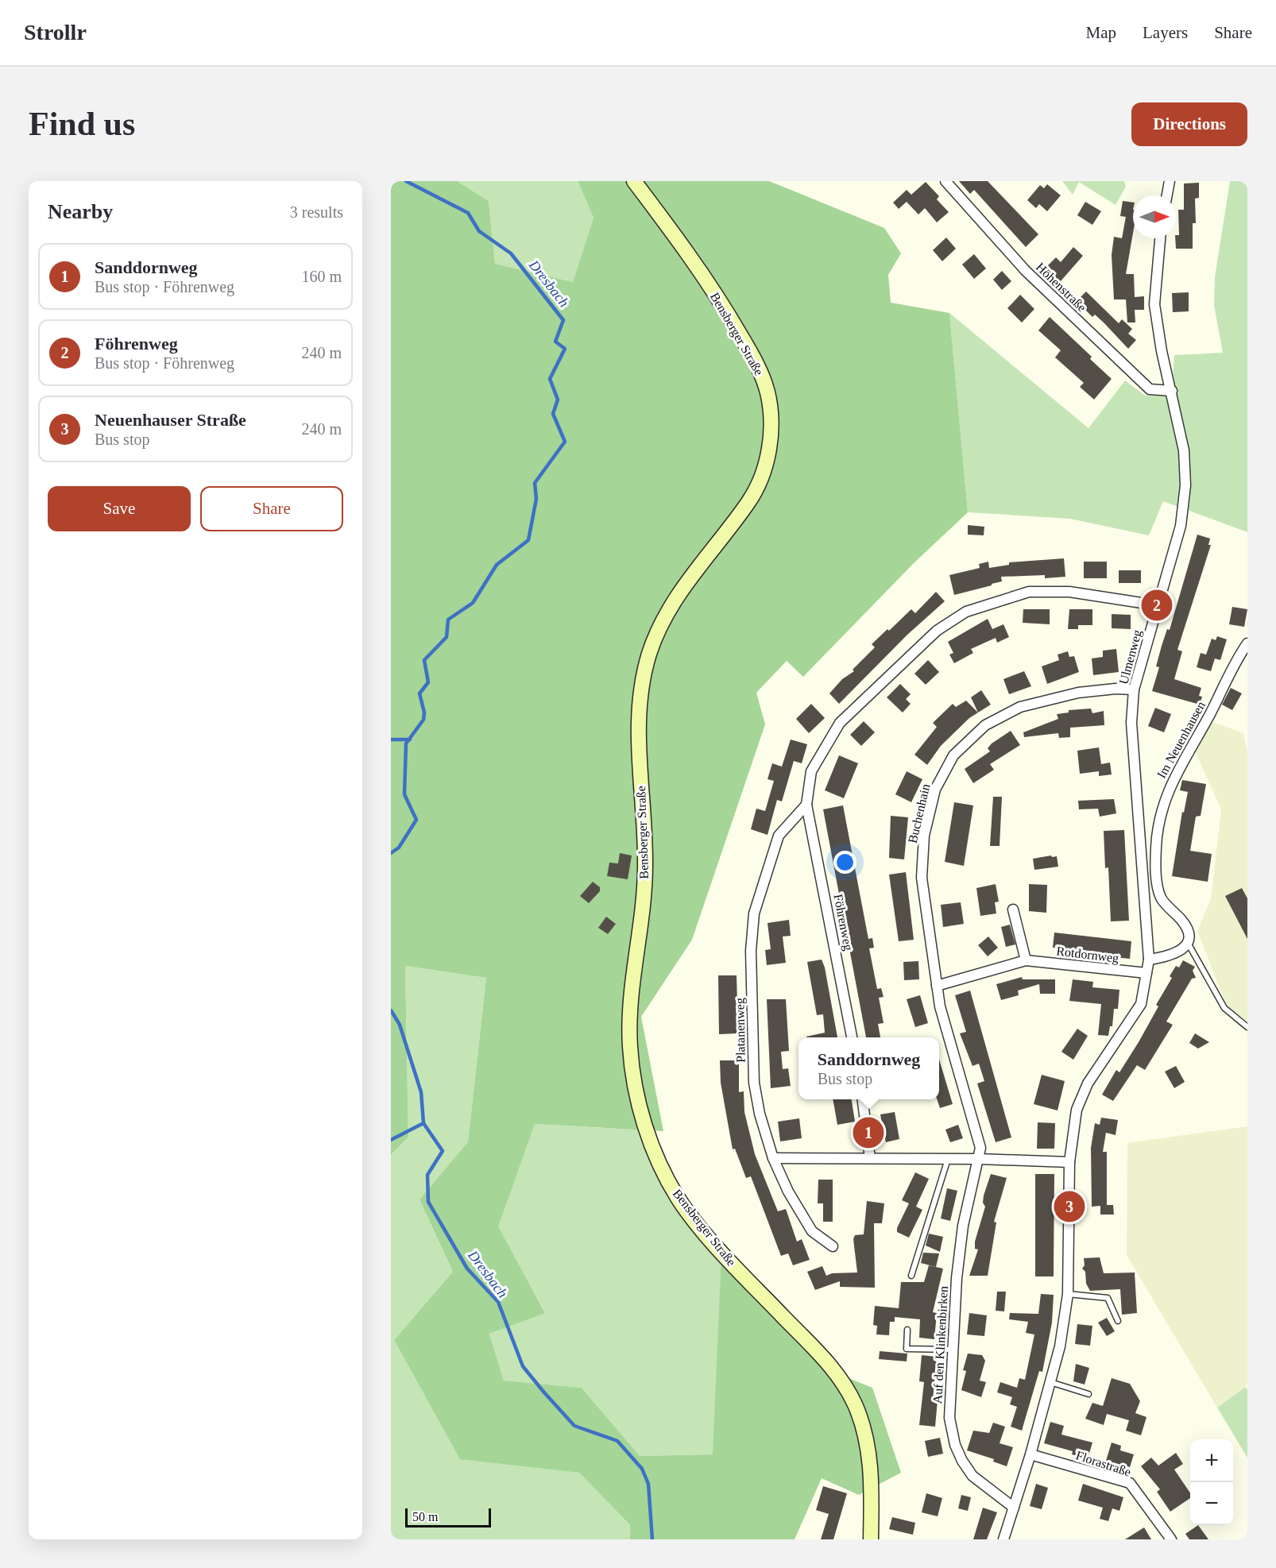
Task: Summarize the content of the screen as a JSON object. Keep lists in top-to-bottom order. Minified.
{"streets":{"main road":["Bensberger Straße"],"street":["Höhenstraße","Ulmenweg","Im Neuenhausen","Buchenhain","Föhrenweg","Rotdornweg","Platanenweg","Auf den Klinkenbirken","Florastraße"]},"crossings":[["Höhenstraße","Ulmenweg"],["Ulmenweg","Buchenhain"],["Ulmenweg","Föhrenweg"],["Ulmenweg","Rotdornweg"],["Ulmenweg","Auf den Klinkenbirken"],["Ulmenweg","Florastraße"],["Buchenhain","Rotdornweg"],["Buchenhain","Auf den Klinkenbirken"],["Föhrenweg","Platanenweg"]],"water":["Dresbach"],"scale_bar":"50 m","north":"right","page":{"header":"Strollr","nav":["Map","Layers","Share"],"buttons":["Directions",["Save","Share"]],"title":"Find us","heading":["Nearby","3 results"],"list":[{"mark":"1","name":"Sanddornweg","note":"Bus stop · Föhrenweg","value":"160 m"},{"mark":"2","name":"Föhrenweg","note":"Bus stop · Föhrenweg","value":"240 m"},{"mark":"3","name":"Neuenhauser Straße","note":"Bus stop","value":"240 m"}],"pins":["2","1","3"],"popup":["Sanddornweg","Bus stop"],"map_buttons":["+","−"],"scale":"50 m"}}
